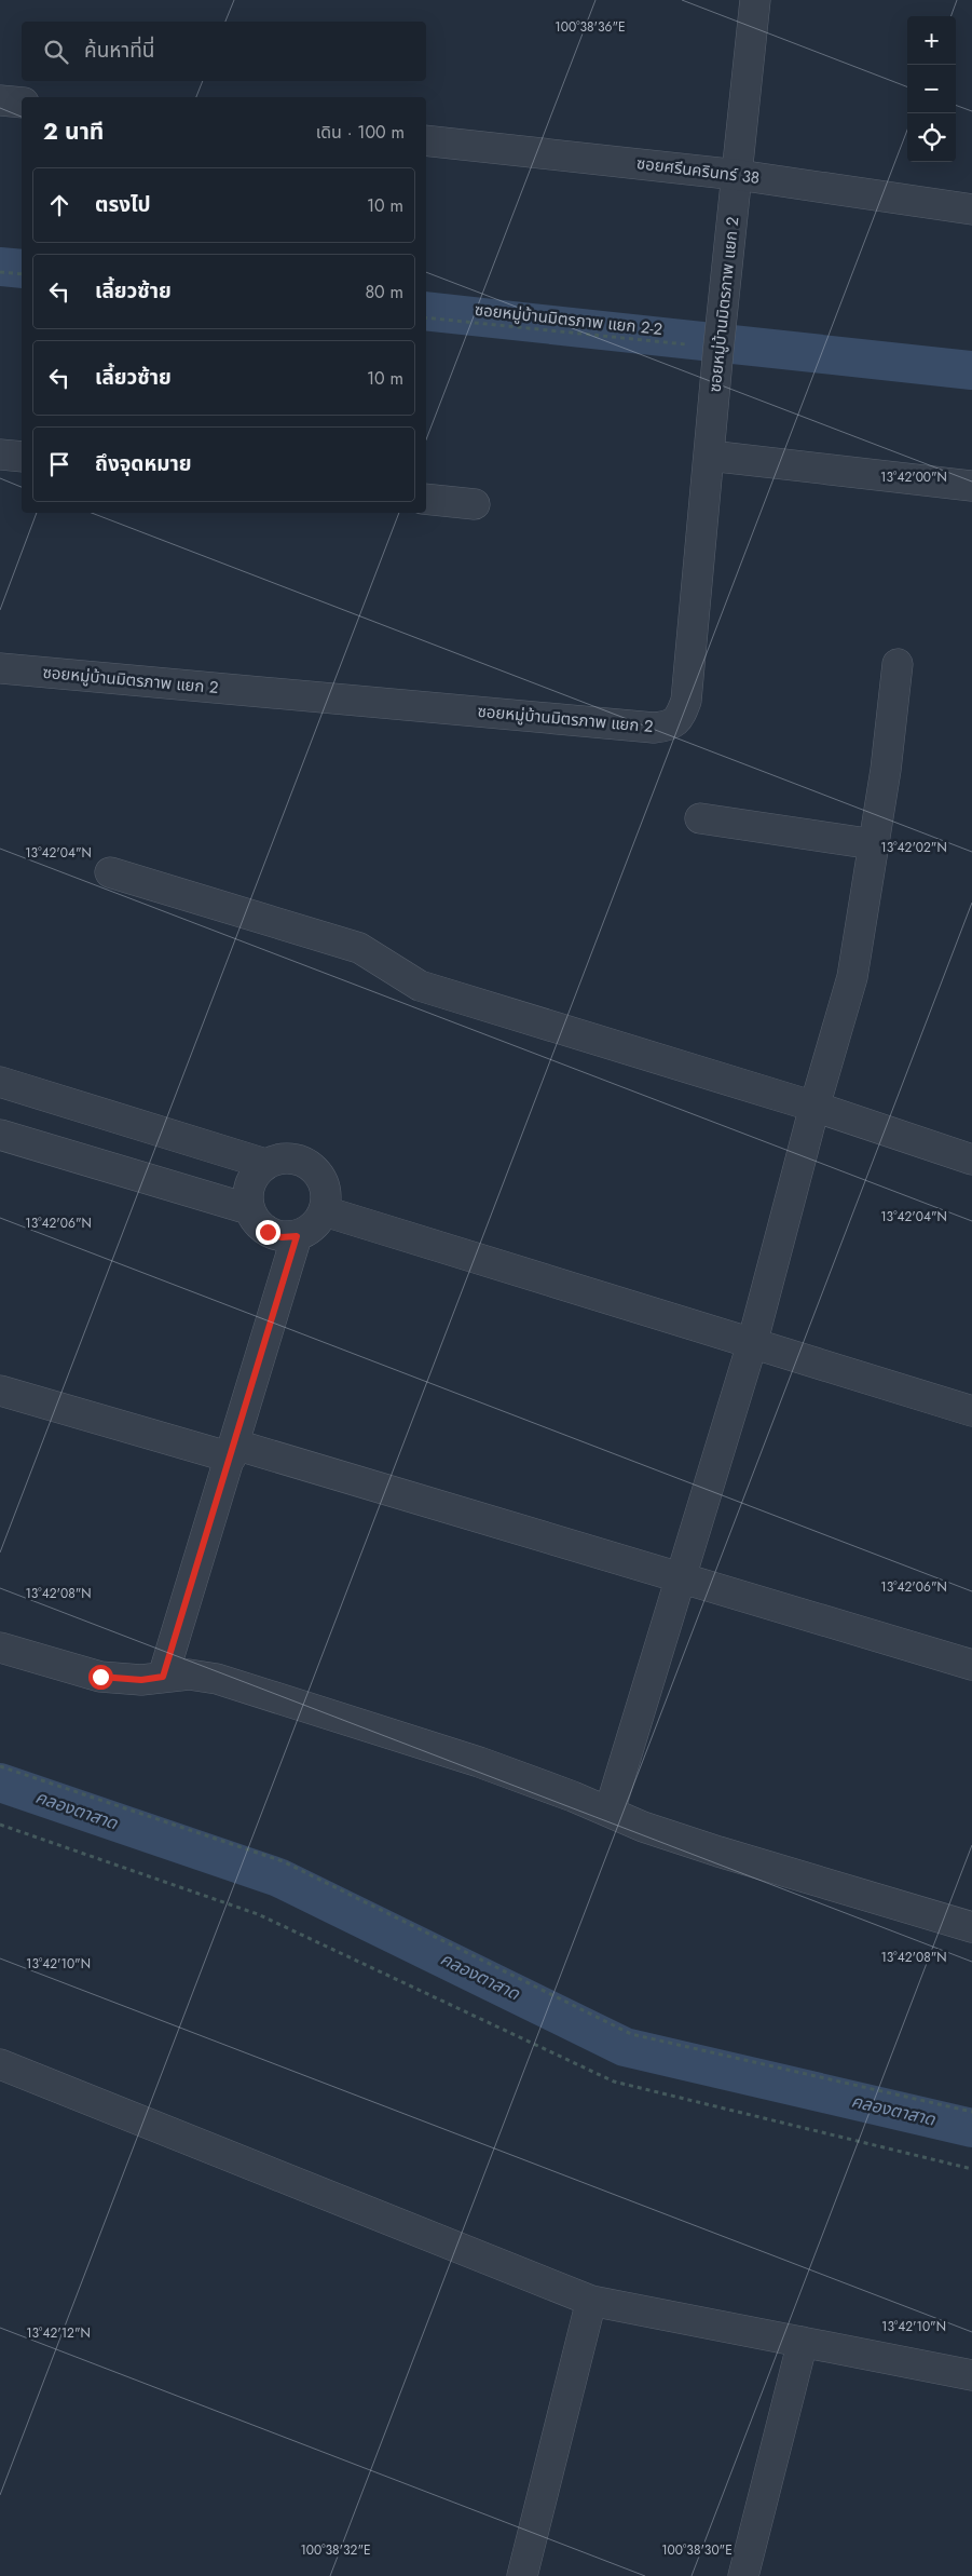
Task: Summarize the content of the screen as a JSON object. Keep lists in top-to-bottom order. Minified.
{"streets":{"street":["ซอยศรีนครินทร์ 38","ซอยหมู่บ้านมิตรภาพ แยก 2"],"path":["ซอยหมู่บ้านมิตรภาพ แยก 2-2"]},"crossings":[["ซอยศรีนครินทร์ 38","ซอยหมู่บ้านมิตรภาพ แยก 2"]],"water":["คลองตาสาด"],"page":{"map_buttons":["+","−"],"search":"ค้นหาที่นี่","heading":["2 นาที","เดิน · 100 m"],"list":[["ตรงไป","10 m"],["เลี้ยวซ้าย","80 m"],["เลี้ยวซ้าย","10 m"],"ถึงจุดหมาย"]},"coordinates":["100°38'36\"E","13°42'00\"N","13°42'02\"N","13°42'04\"N","13°42'06\"N","13°42'08\"N","13°42'10\"N","13°42'12\"N","100°38'32\"E","100°38'30\"E"]}
